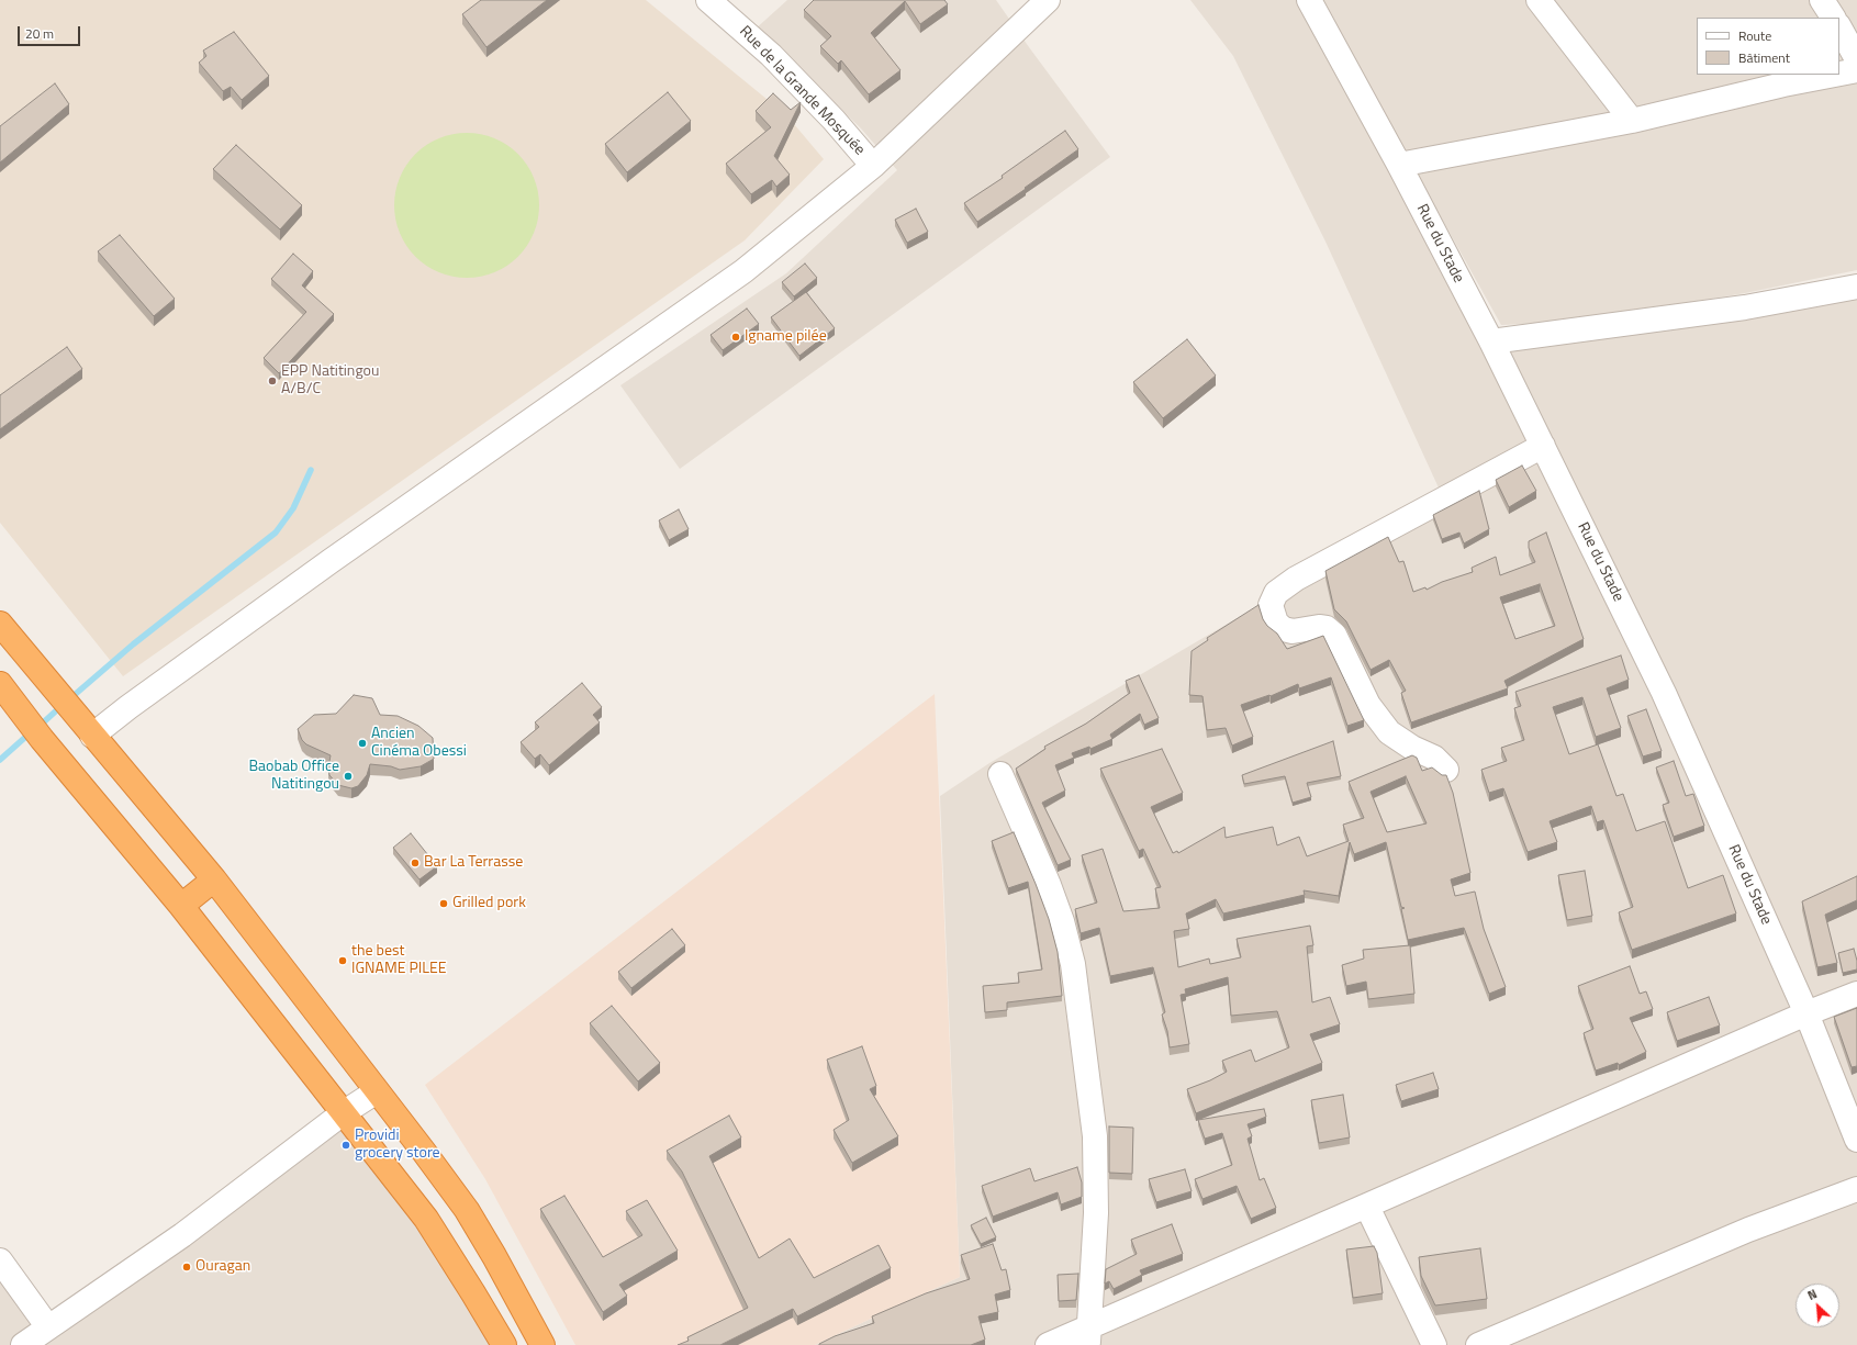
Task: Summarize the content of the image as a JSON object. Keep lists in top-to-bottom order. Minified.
{"streets":{"street":["Rue de la Grande Mosquée","Rue du Stade"]},"places":["Igname pilée","EPP Natitingou A/B/C","Ancien Cinéma Obessi","Baobab Office Natitingou","Bar La Terrasse","Grilled pork","the best IGNAME PILEE","Providi grocery store","Ouragan"],"legend":["Route","Bâtiment"],"scale_bar":"20 m","north":"top left"}
